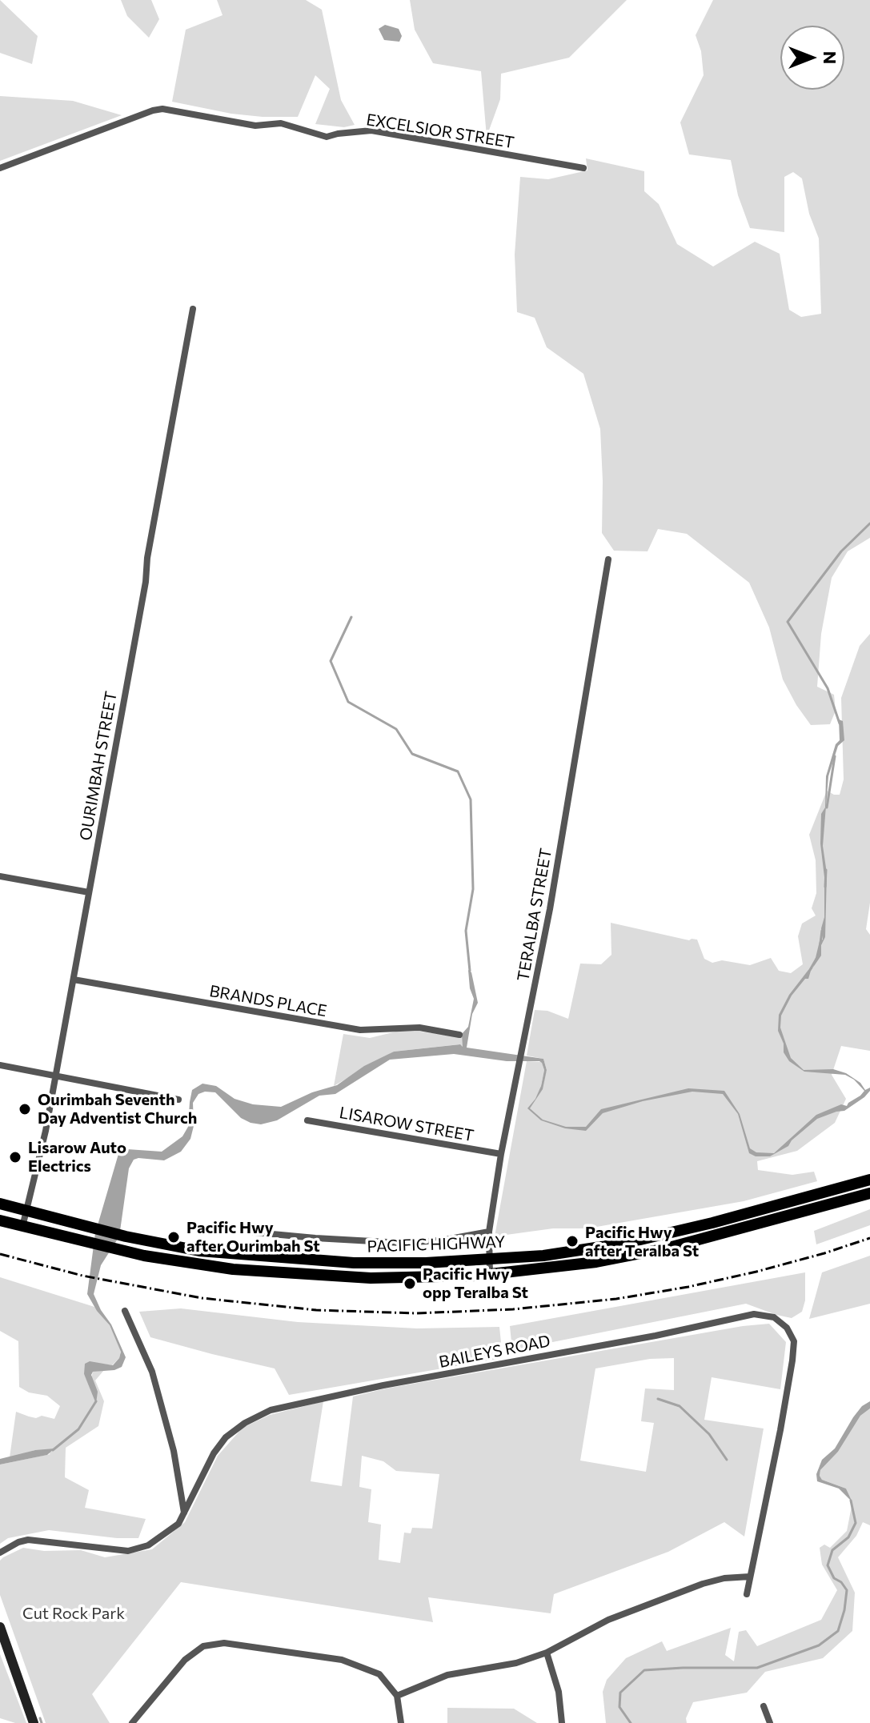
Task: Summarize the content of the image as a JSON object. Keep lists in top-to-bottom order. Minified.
{"streets":{"main road":["PACIFIC HIGHWAY"],"street":["EXCELSIOR STREET","OURIMBAH STREET","TERALBA STREET","BRANDS PLACE","LISAROW STREET","BAILEYS ROAD"]},"crossings":[["OURIMBAH STREET","BRANDS PLACE"],["OURIMBAH STREET","PACIFIC HIGHWAY"],["TERALBA STREET","LISAROW STREET"],["TERALBA STREET","PACIFIC HIGHWAY"]],"parks":["Cut Rock Park"],"places":["Ourimbah Seventh Day Adventist Church","Lisarow Auto Electrics","Pacific Hwy after Ourimbah St","Pacific Hwy after Teralba St","Pacific Hwy opp Teralba St"],"north":"right"}
